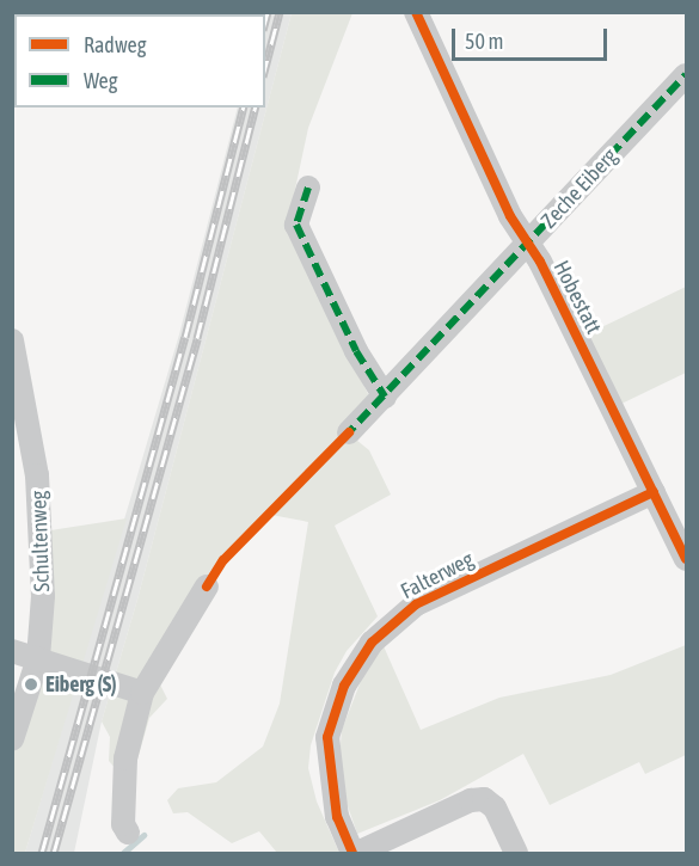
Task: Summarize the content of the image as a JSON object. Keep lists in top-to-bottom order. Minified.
{"streets":{"street":["Zeche Eiberg","Hobestatt","Schultenweg","Falterweg"]},"crossings":[["Zeche Eiberg","Hobestatt"],["Hobestatt","Falterweg"]],"places":["Eiberg (S)"],"legend":["Radweg","Weg"],"scale_bar":"50 m"}
